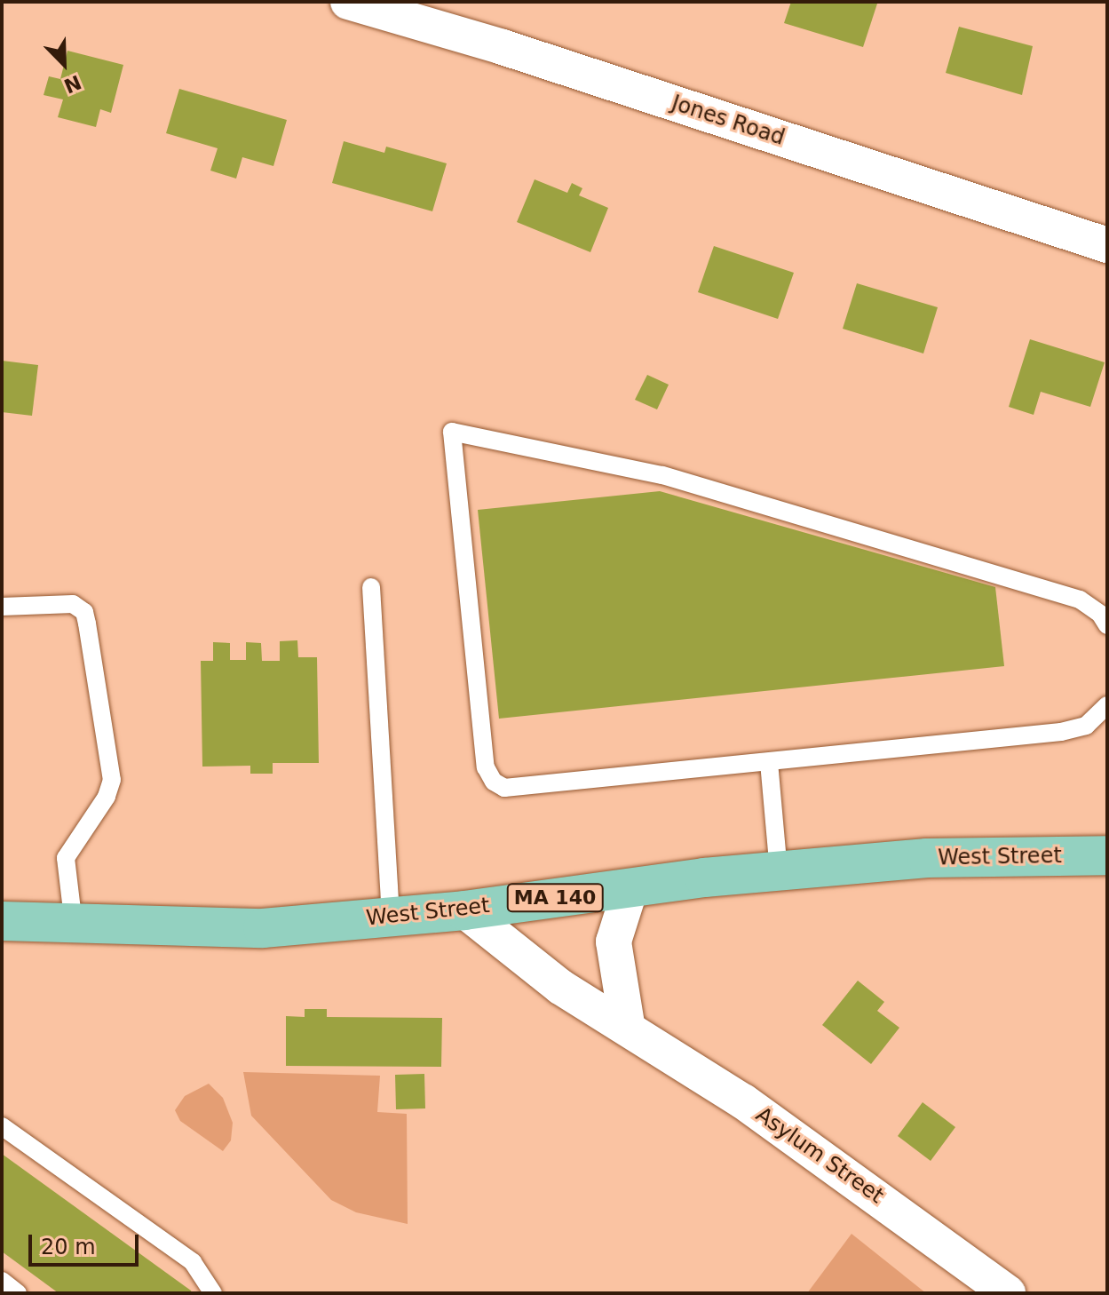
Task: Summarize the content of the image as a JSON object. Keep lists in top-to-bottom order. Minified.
{"streets":{"main road":["West Street","MA 140"],"street":["Jones Road","Asylum Street"]},"crossings":[["West Street","Asylum Street"]],"scale_bar":"20 m","north":"bottom right"}
